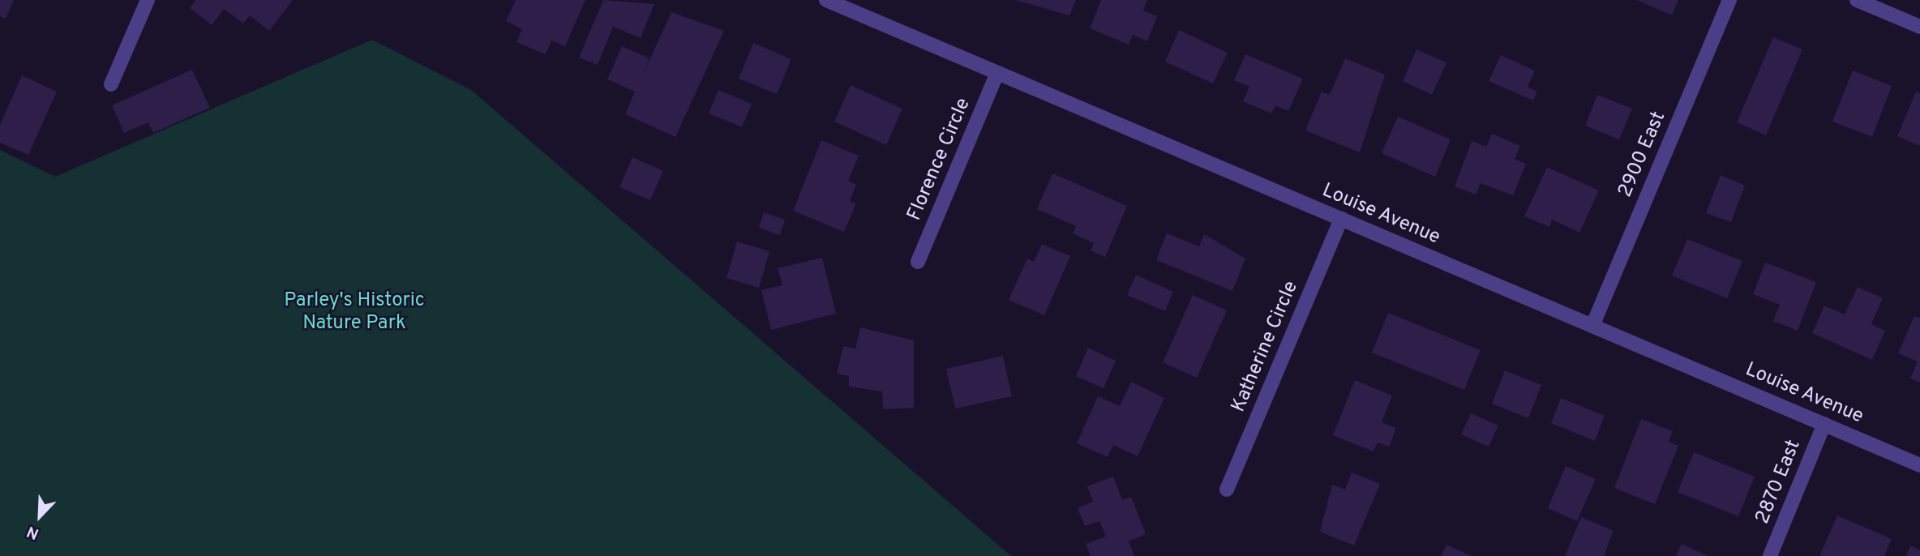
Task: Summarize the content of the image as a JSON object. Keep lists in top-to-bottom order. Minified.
{"streets":{"street":["2900 East","Florence Circle","Louise Avenue","Katherine Circle","2870 East"]},"crossings":[["2900 East","Louise Avenue"],["Florence Circle","Louise Avenue"],["Louise Avenue","Katherine Circle"],["Louise Avenue","2870 East"]],"parks":["Parley's Historic Nature Park"],"north":"bottom left"}
